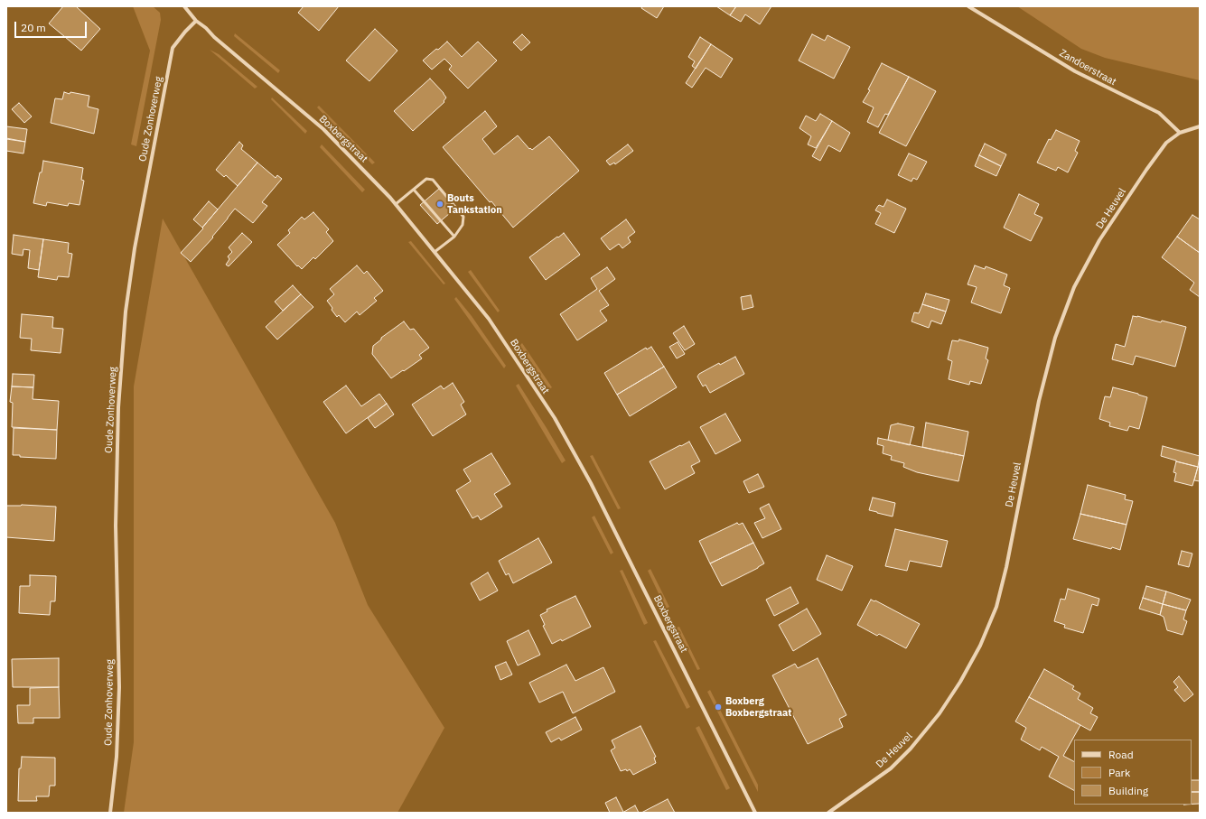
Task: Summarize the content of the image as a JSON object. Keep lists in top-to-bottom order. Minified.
{"streets":{"street":["Zandoerstraat","Oude Zonhoverweg","Boxbergstraat","De Heuvel"]},"crossings":[["Zandoerstraat","De Heuvel"],["Oude Zonhoverweg","Boxbergstraat"]],"places":["Bouts Tankstation","Boxberg Boxbergstraat"],"legend":["Road","Park","Building"],"scale_bar":"20 m"}
